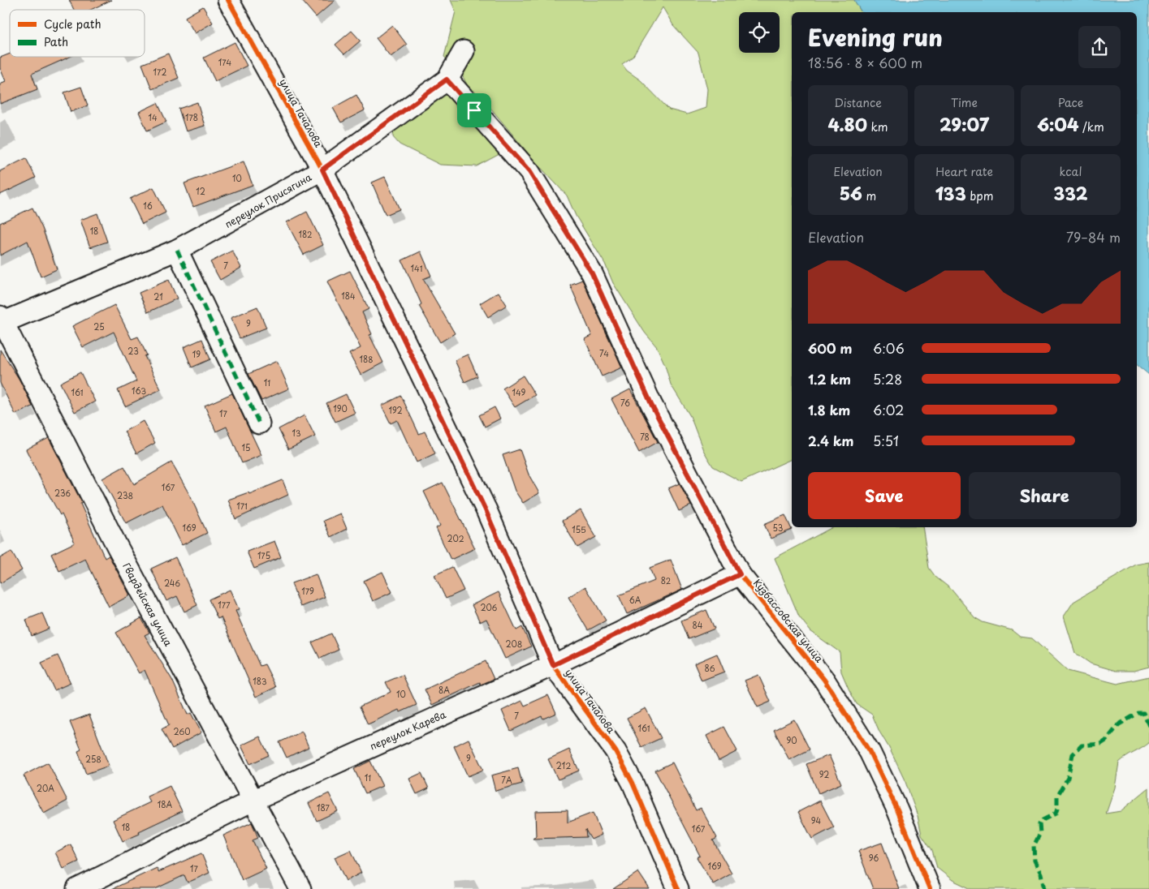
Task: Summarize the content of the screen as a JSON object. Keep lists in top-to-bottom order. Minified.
{"streets":{"street":["улица Тачалова","переулок Присягина","Гвардейская улица","Кузбассовская улица","переулок Карева"]},"crossings":[["улица Тачалова","переулок Присягина"],["улица Тачалова","переулок Карева"],["переулок Присягина","Гвардейская улица"],["переулок Присягина","Кузбассовская улица"],["Гвардейская улица","переулок Карева"],["Кузбассовская улица","переулок Карева"]],"house_numbers":["174","172","14","178","10","12","16","18","182","7","141","184","21","9","25","23","74","19","188","11","163","161","149","76","190","192","17","13","78","15","167","236","238","171","169","53","155","202","175","82","246","179","6А","177","206","84","208","86","183","8А","10","7","161","260","90","9","258","212","92","11","7А","20А","18А","187","94","18","167","96","169","17"],"legend":["Cycle path","Path"],"page":{"heading":["Evening run","18:56 · 8 × 600 m"],"stats":[["Distance","4.80 km"],["Time","29:07"],["Pace","6:04 /km"],["Elevation","56 m"],["Heart rate","133 bpm"],["kcal","332"]],"chart":["Elevation","79–84 m"],"list":[{"name":"600 m","note":"6:06"},{"name":"1.2 km","note":"5:28"},{"name":"1.8 km","note":"6:02"},{"name":"2.4 km","note":"5:51"}],"buttons":["Save","Share"]}}
